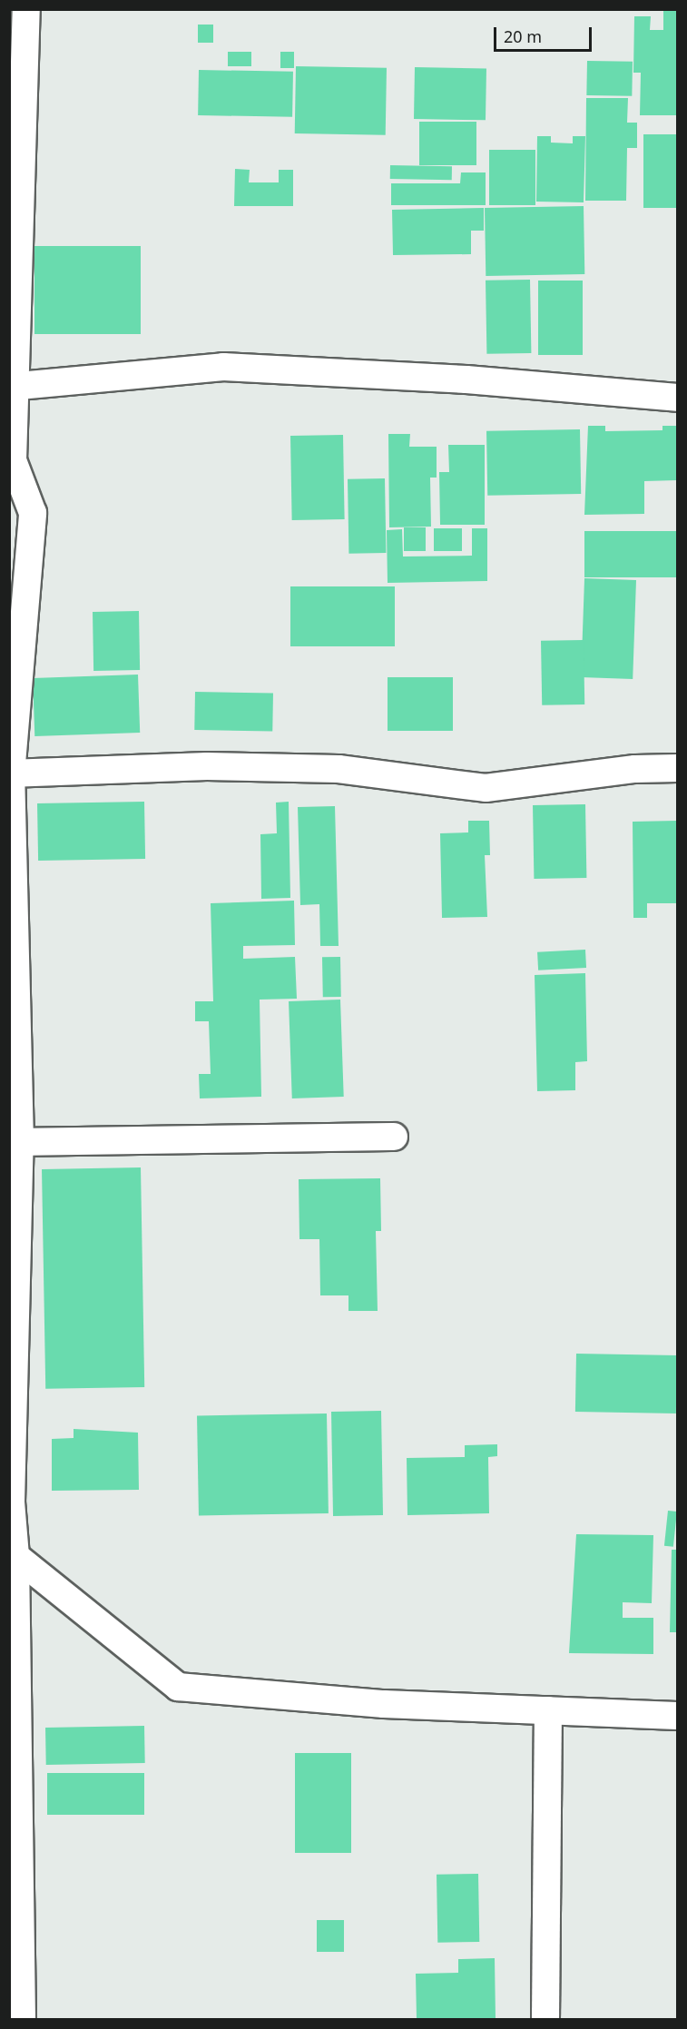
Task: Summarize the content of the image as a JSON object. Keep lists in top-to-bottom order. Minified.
{"scale_bar":"20 m"}
